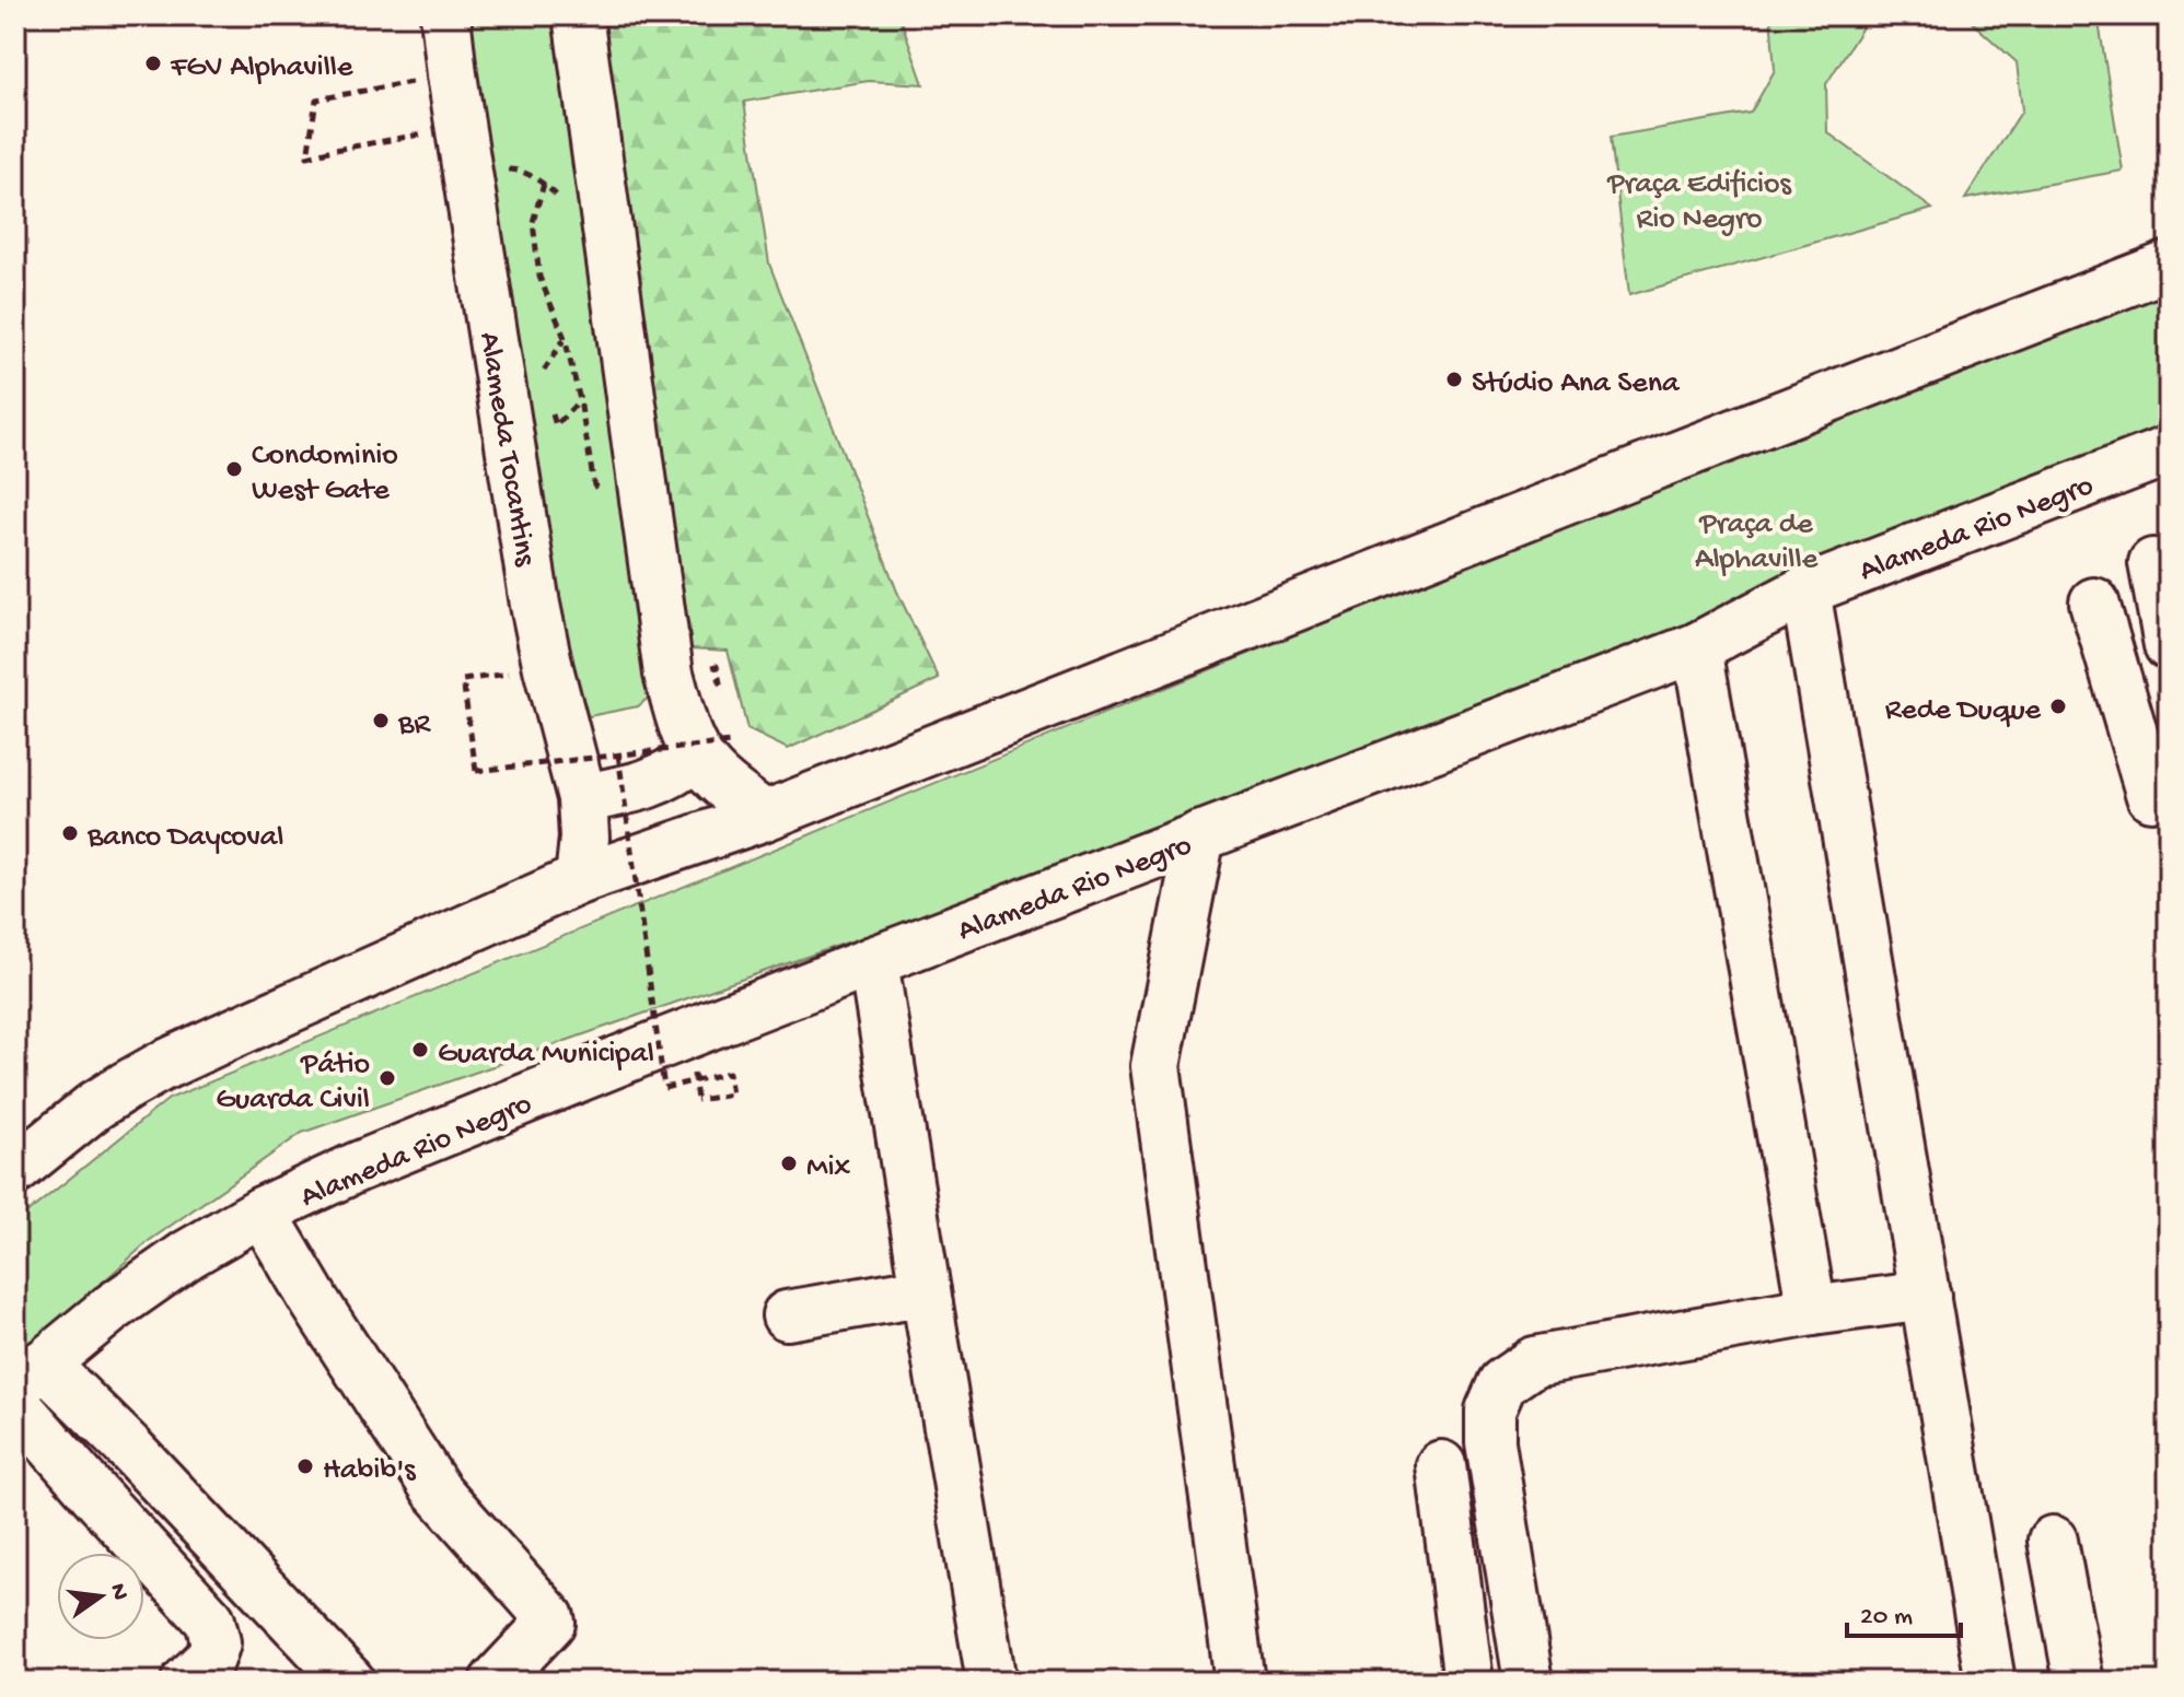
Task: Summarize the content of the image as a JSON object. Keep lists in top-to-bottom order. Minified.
{"streets":{"main road":["Alameda Tocantins","Alameda Rio Negro"]},"parks":["Praça Edificios Rio Negro","Praça de Alphaville"],"places":["FGV Alphaville","Stúdio Ana Sena","Condominio West Gate","Rede Duque","BR","Banco Daycoval","Guarda Municipal","Pátio Guarda Civil","Mix","Habib's"],"scale_bar":"20 m","north":"right"}
